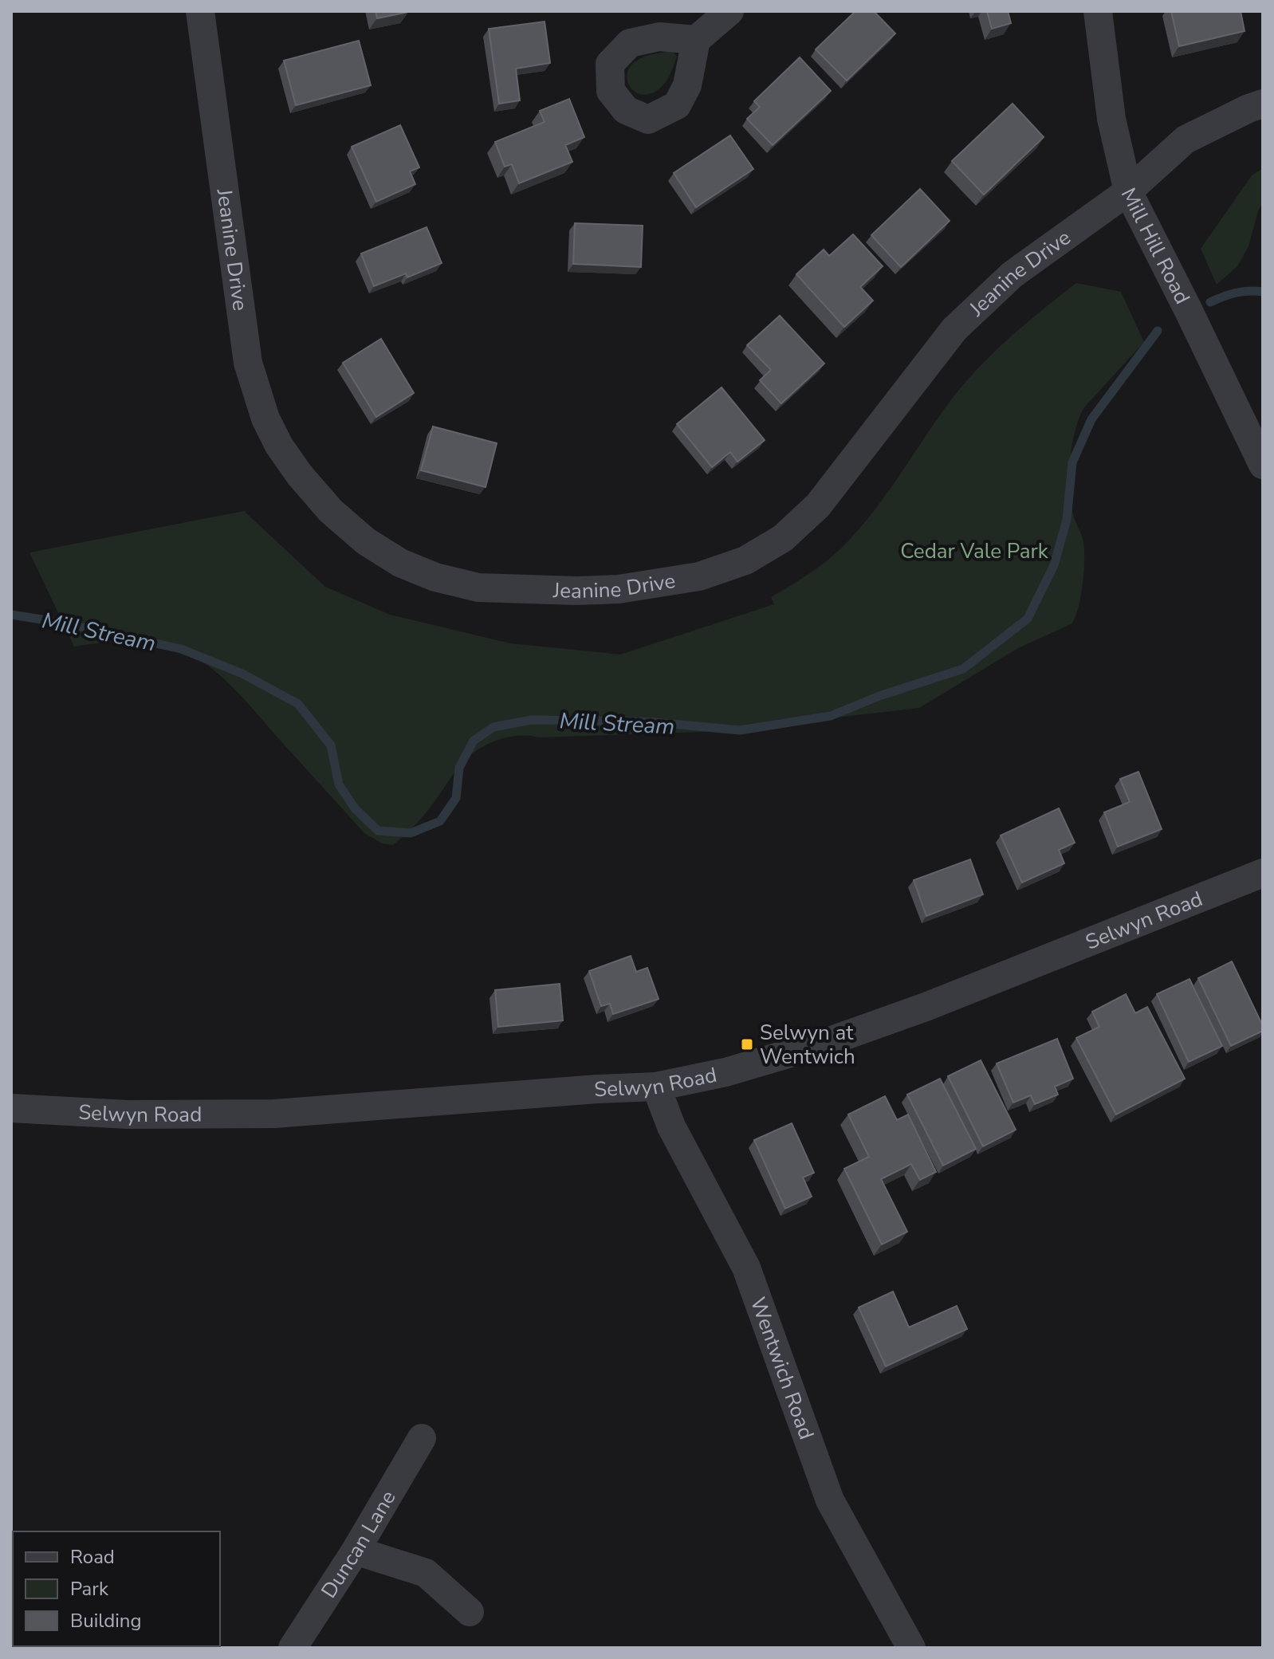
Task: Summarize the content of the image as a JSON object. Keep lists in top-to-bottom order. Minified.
{"streets":{"street":["Mill Hill Road","Jeanine Drive","Selwyn Road","Wentwich Road","Duncan Lane"]},"crossings":[["Mill Hill Road","Jeanine Drive"],["Selwyn Road","Wentwich Road"]],"water":["Mill Stream"],"parks":["Cedar Vale Park"],"places":{"transit":["Selwyn at Wentwich"]},"legend":["Road","Park","Building"]}
